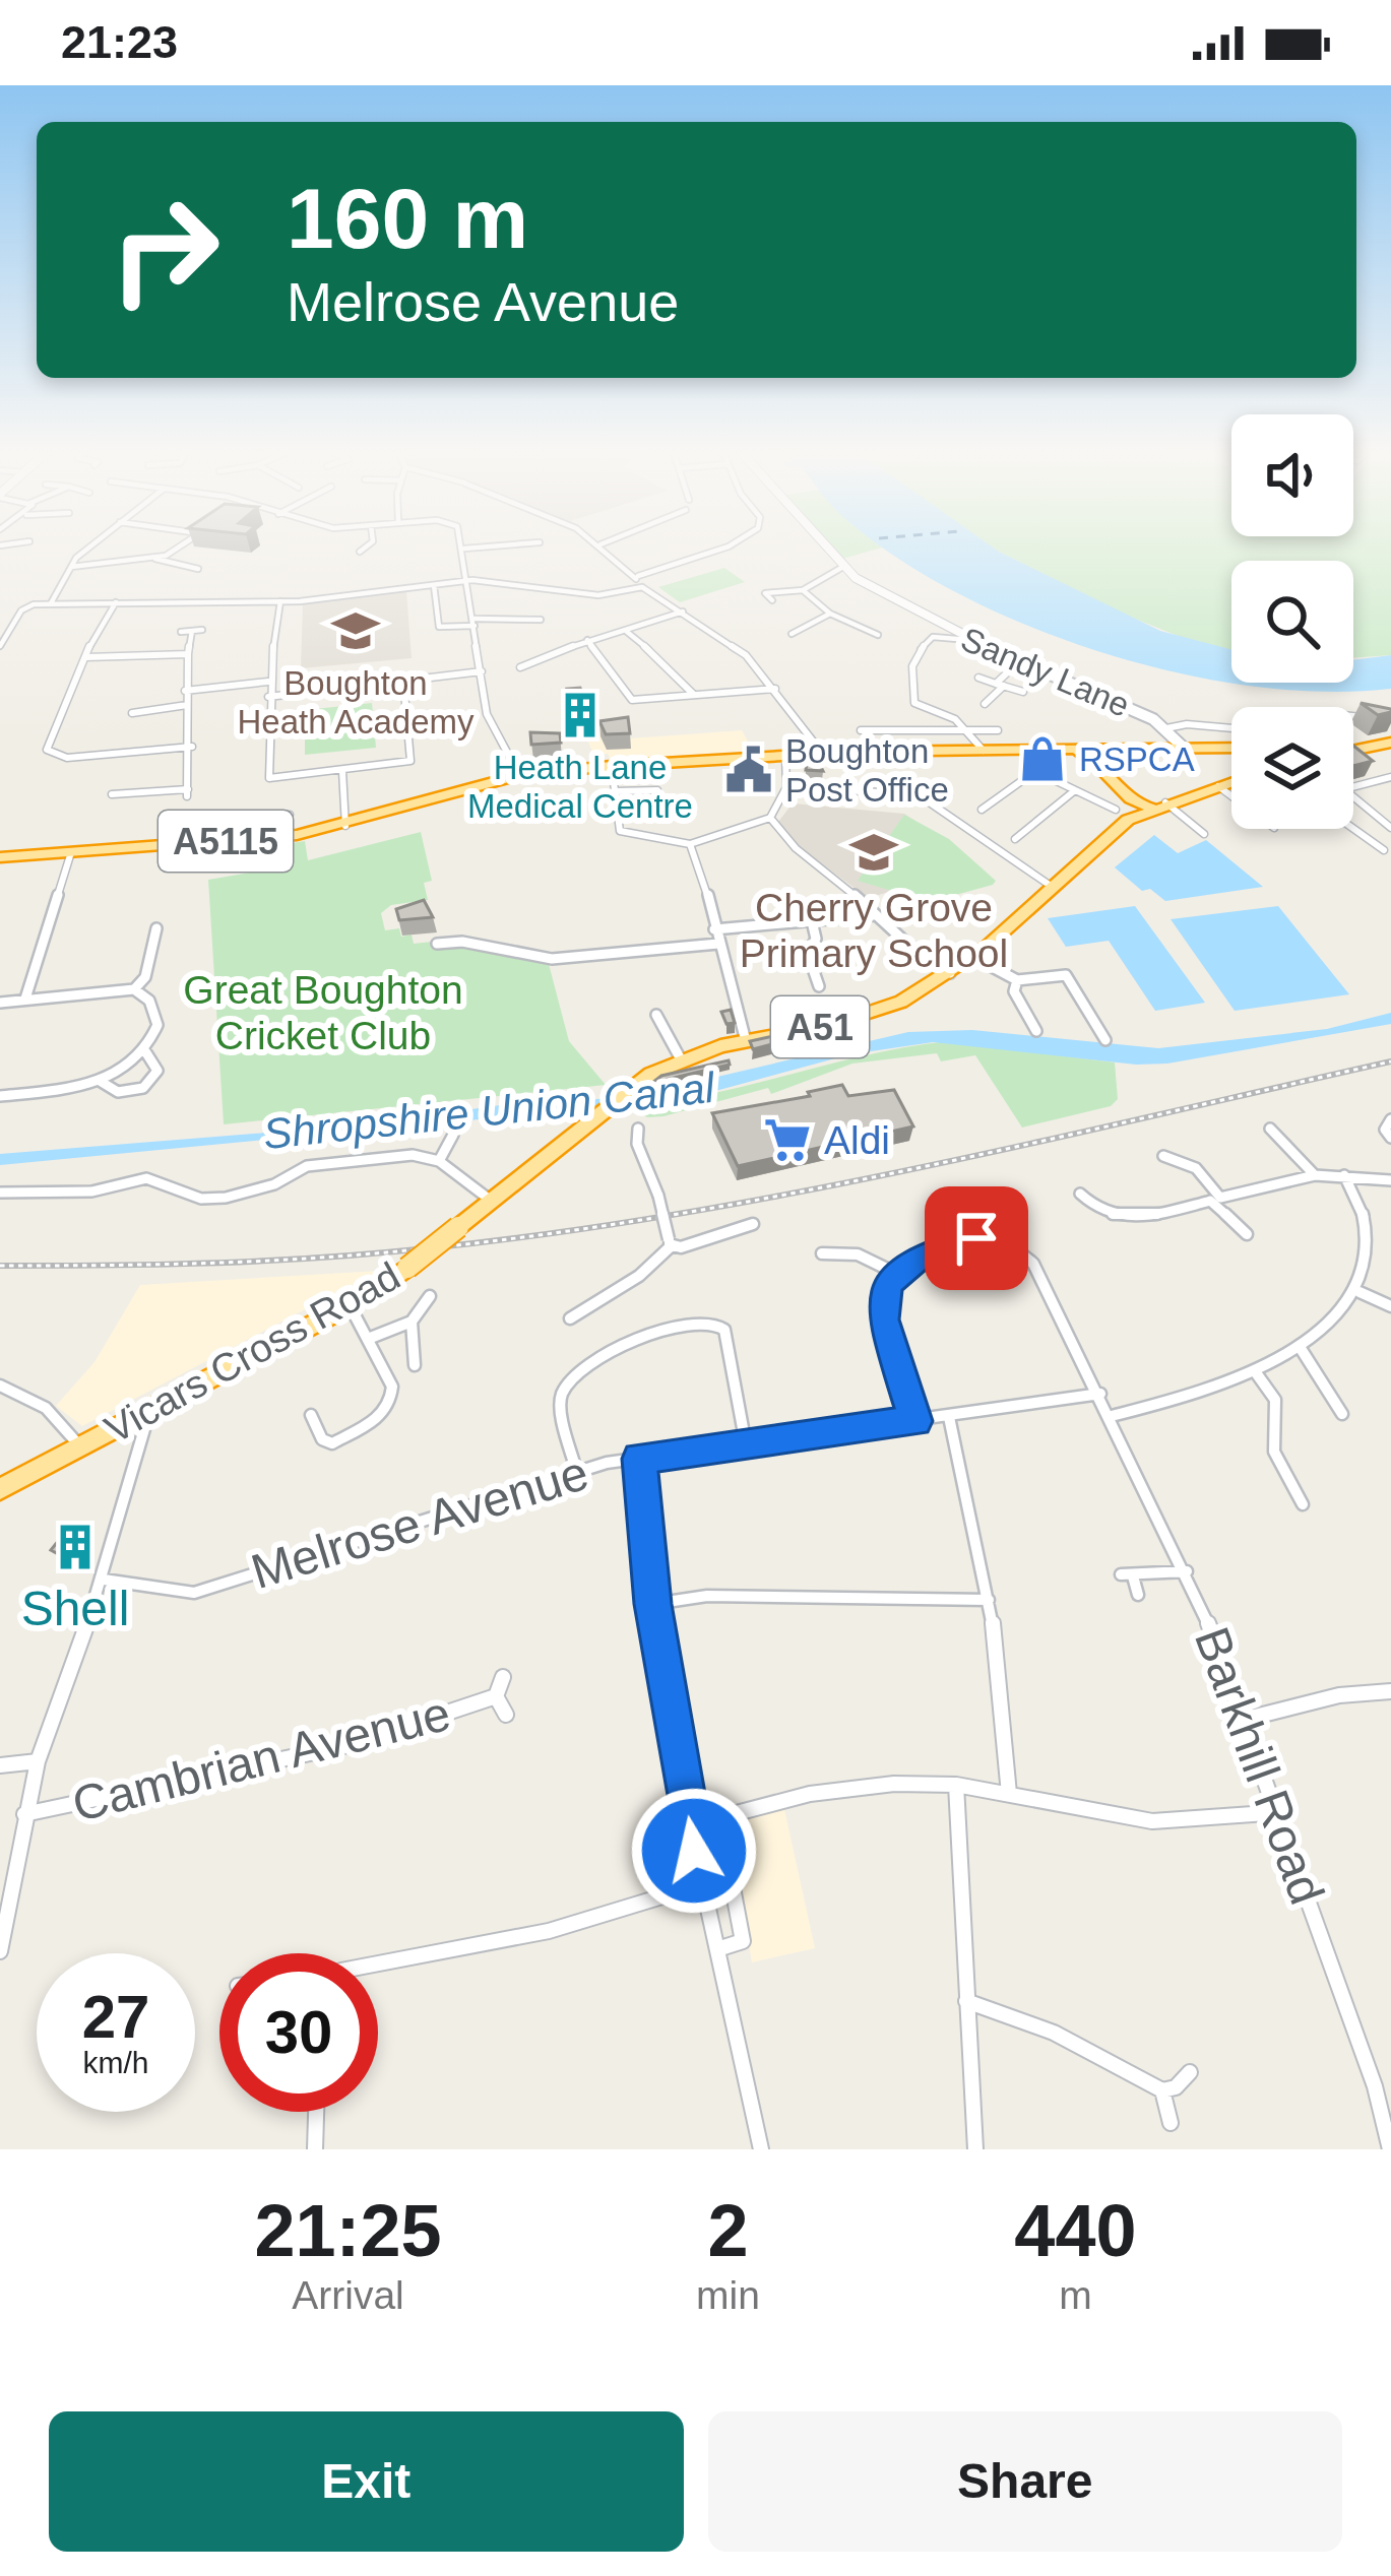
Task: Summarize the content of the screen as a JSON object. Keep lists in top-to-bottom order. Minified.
{"streets":{"highway":["A5115","A51","Vicars Cross Road"],"main road":["Sandy Lane"],"street":["Melrose Avenue","Cambrian Avenue","Barkhill Road"]},"crossings":[["A51","Vicars Cross Road"],["Melrose Avenue","Barkhill Road"]],"water":["Shropshire Union Canal"],"parks":["Great Boughton Cricket Club"],"places":{"school or university":["Boughton Heath Academy","Cherry Grove Primary School"],"building":["Heath Lane Medical Centre","Shell"],"shop":["RSPCA"],"public building":["Boughton Post Office"],"supermarket":["Aldi"]},"page":{"status":"21:23","turn":["160 m","Melrose Avenue"],"speed":"27 km/h","limit":"30","eta":["21:25","Arrival","2","min","440","m"],"buttons":["Exit","Share"]}}
